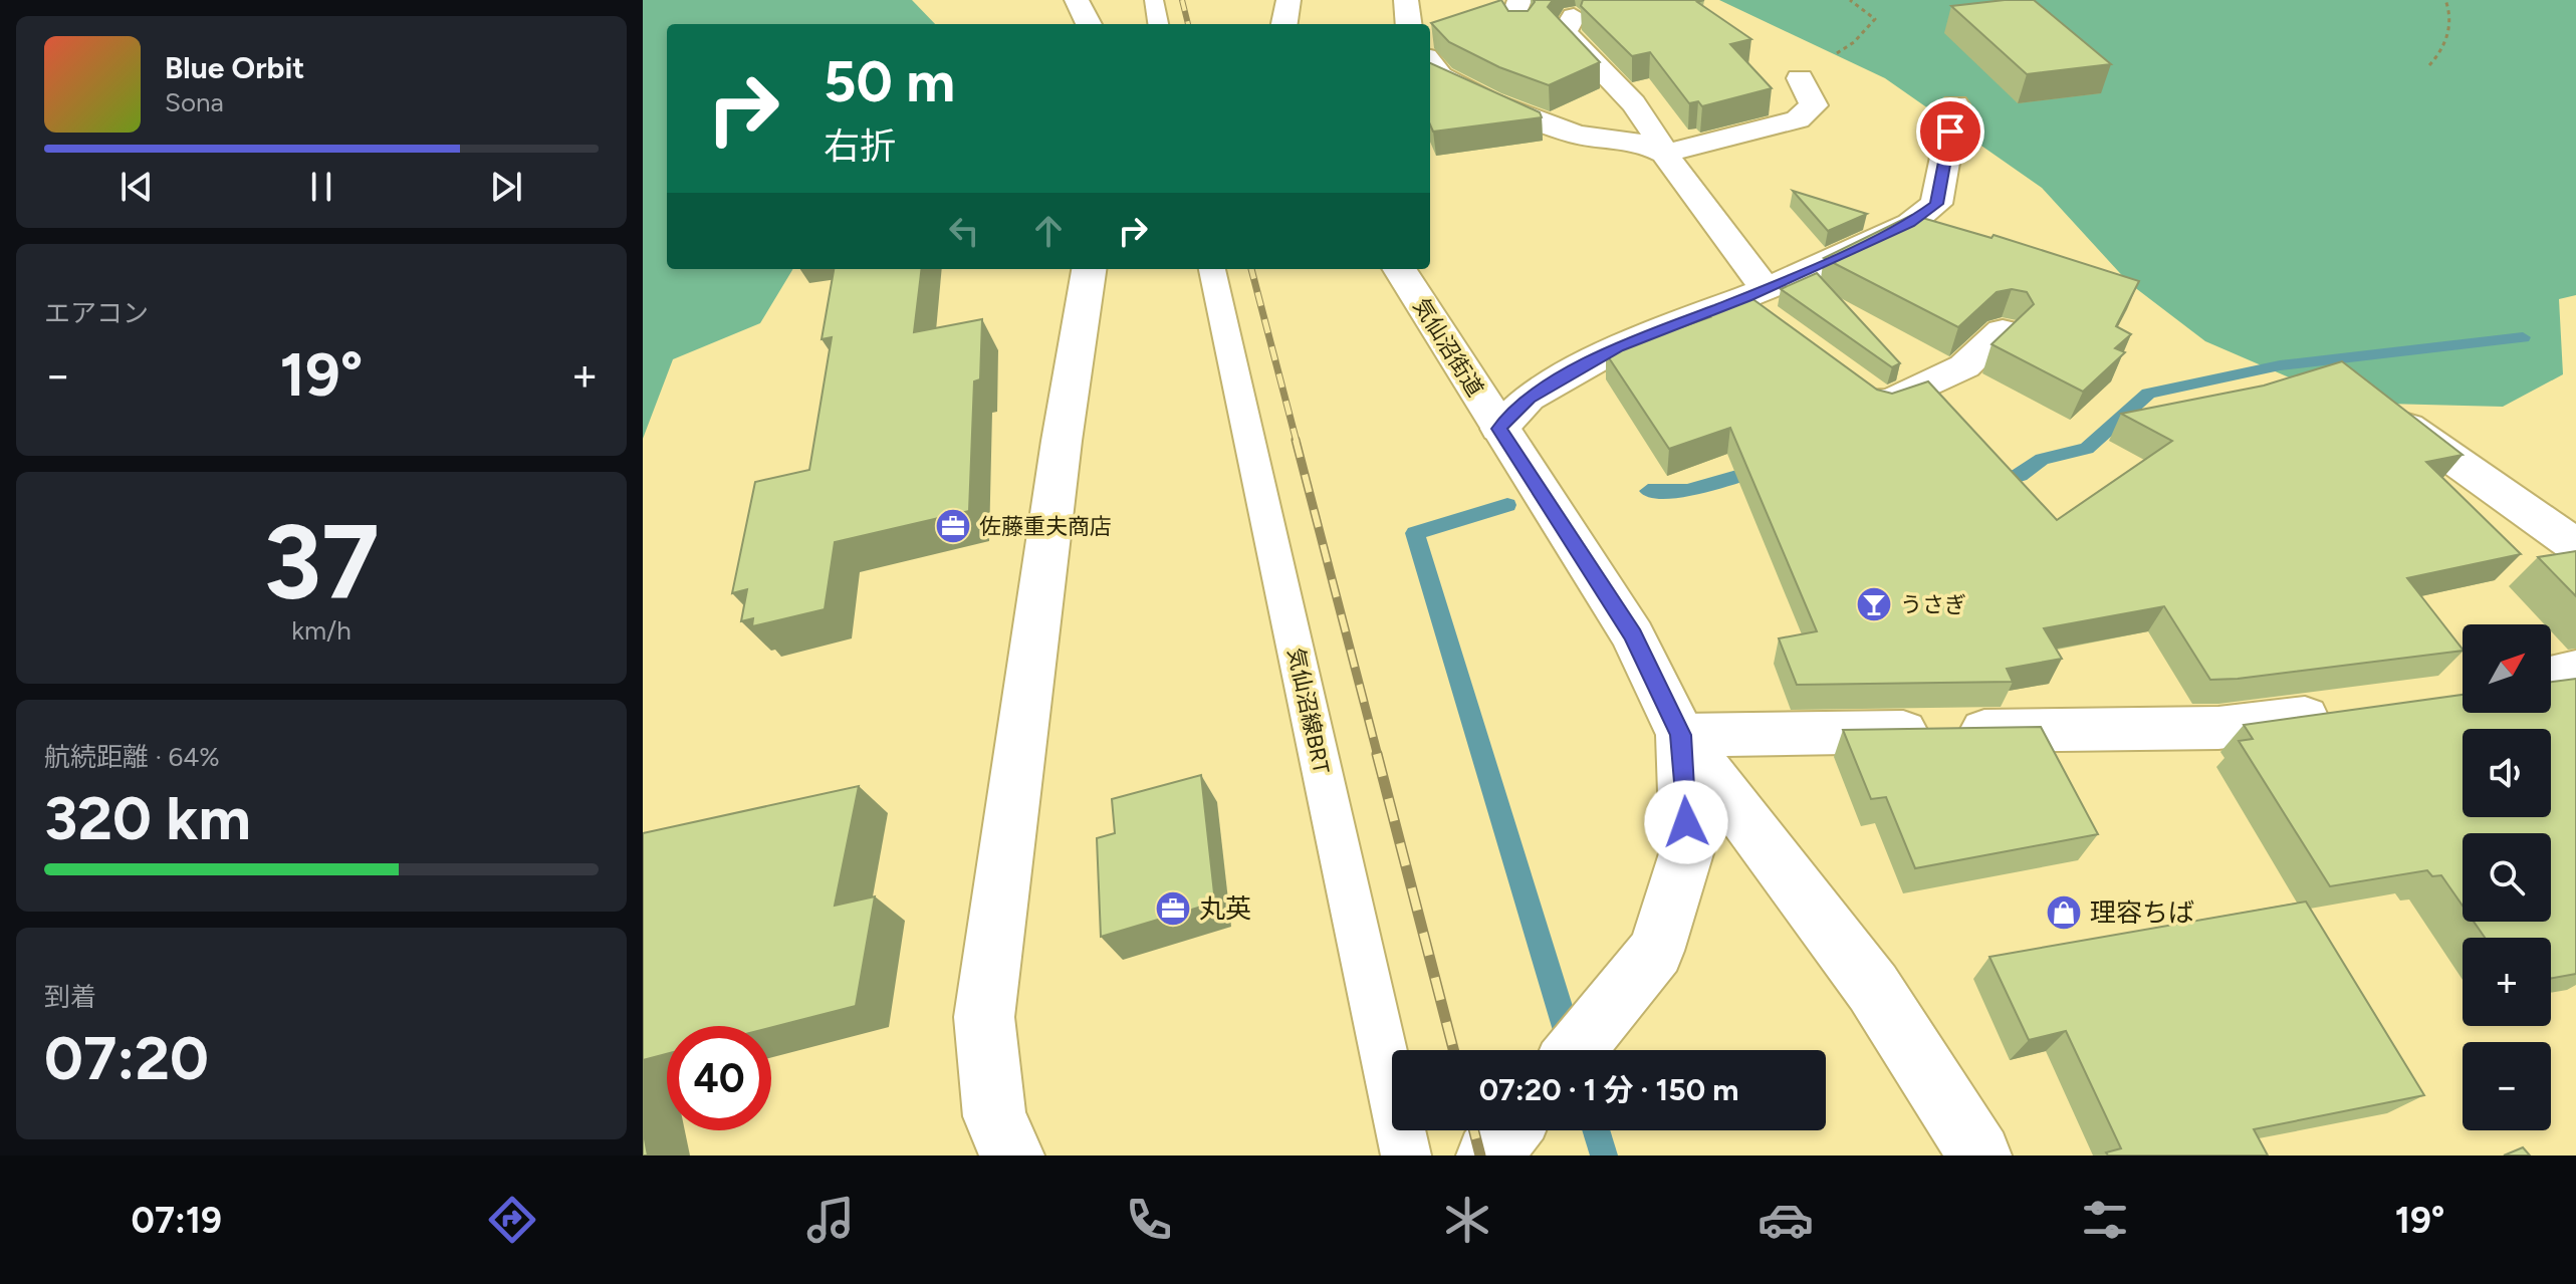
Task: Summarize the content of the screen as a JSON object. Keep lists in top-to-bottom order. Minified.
{"streets":{"street":["気仙沼街道"],"lane":["気仙沼線BRT"]},"places":{"office":["佐藤重夫商店","丸英"],"bar":["うさぎ"],"shop":["理容ちば"]},"north":"top right","page":{"turn":["50 m","右折"],"song":["Blue Orbit","Sona"],"tile":["エアコン",["37","km/h"],["航続距離 · 64%","320 km"],["到着","07:20"]],"heat":["−","19°","+"],"map_buttons":["+","−"],"limit":"40","trip":"07:20 · 1 分 · 150 m","tabs":["07:19","19°"]}}
